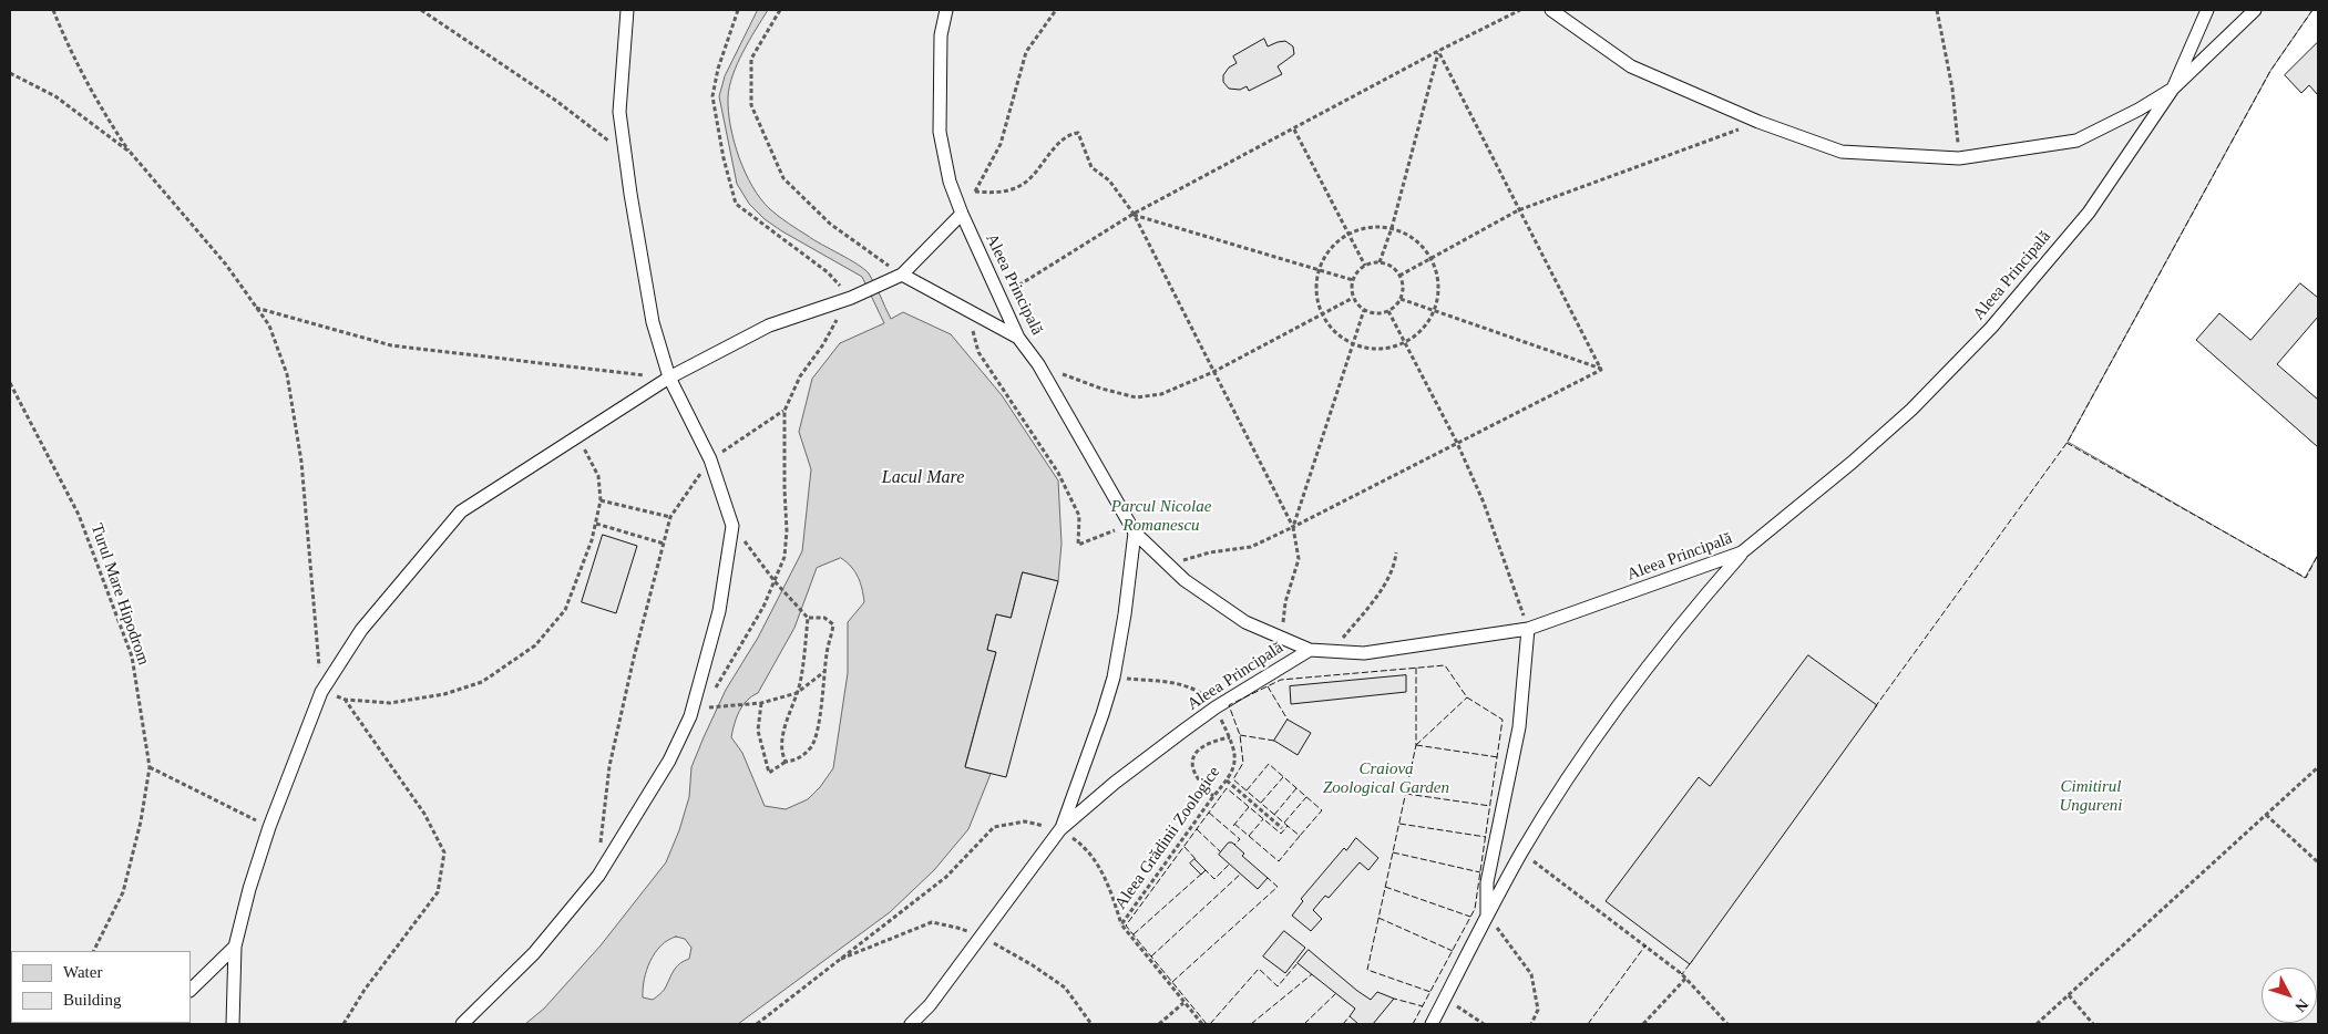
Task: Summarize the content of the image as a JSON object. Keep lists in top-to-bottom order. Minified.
{"streets":{"street":["Aleea Principală"],"path":["Turul Mare Hipodrom","Aleea Grădinii Zoologice"]},"crossings":[["Aleea Principală","Aleea Grădinii Zoologice"]],"water":["Lacul Mare"],"parks":["Parcul Nicolae Romanescu","Craiova Zoological Garden","Cimitirul Ungureni"],"legend":["Water","Building"],"north":"bottom right"}
